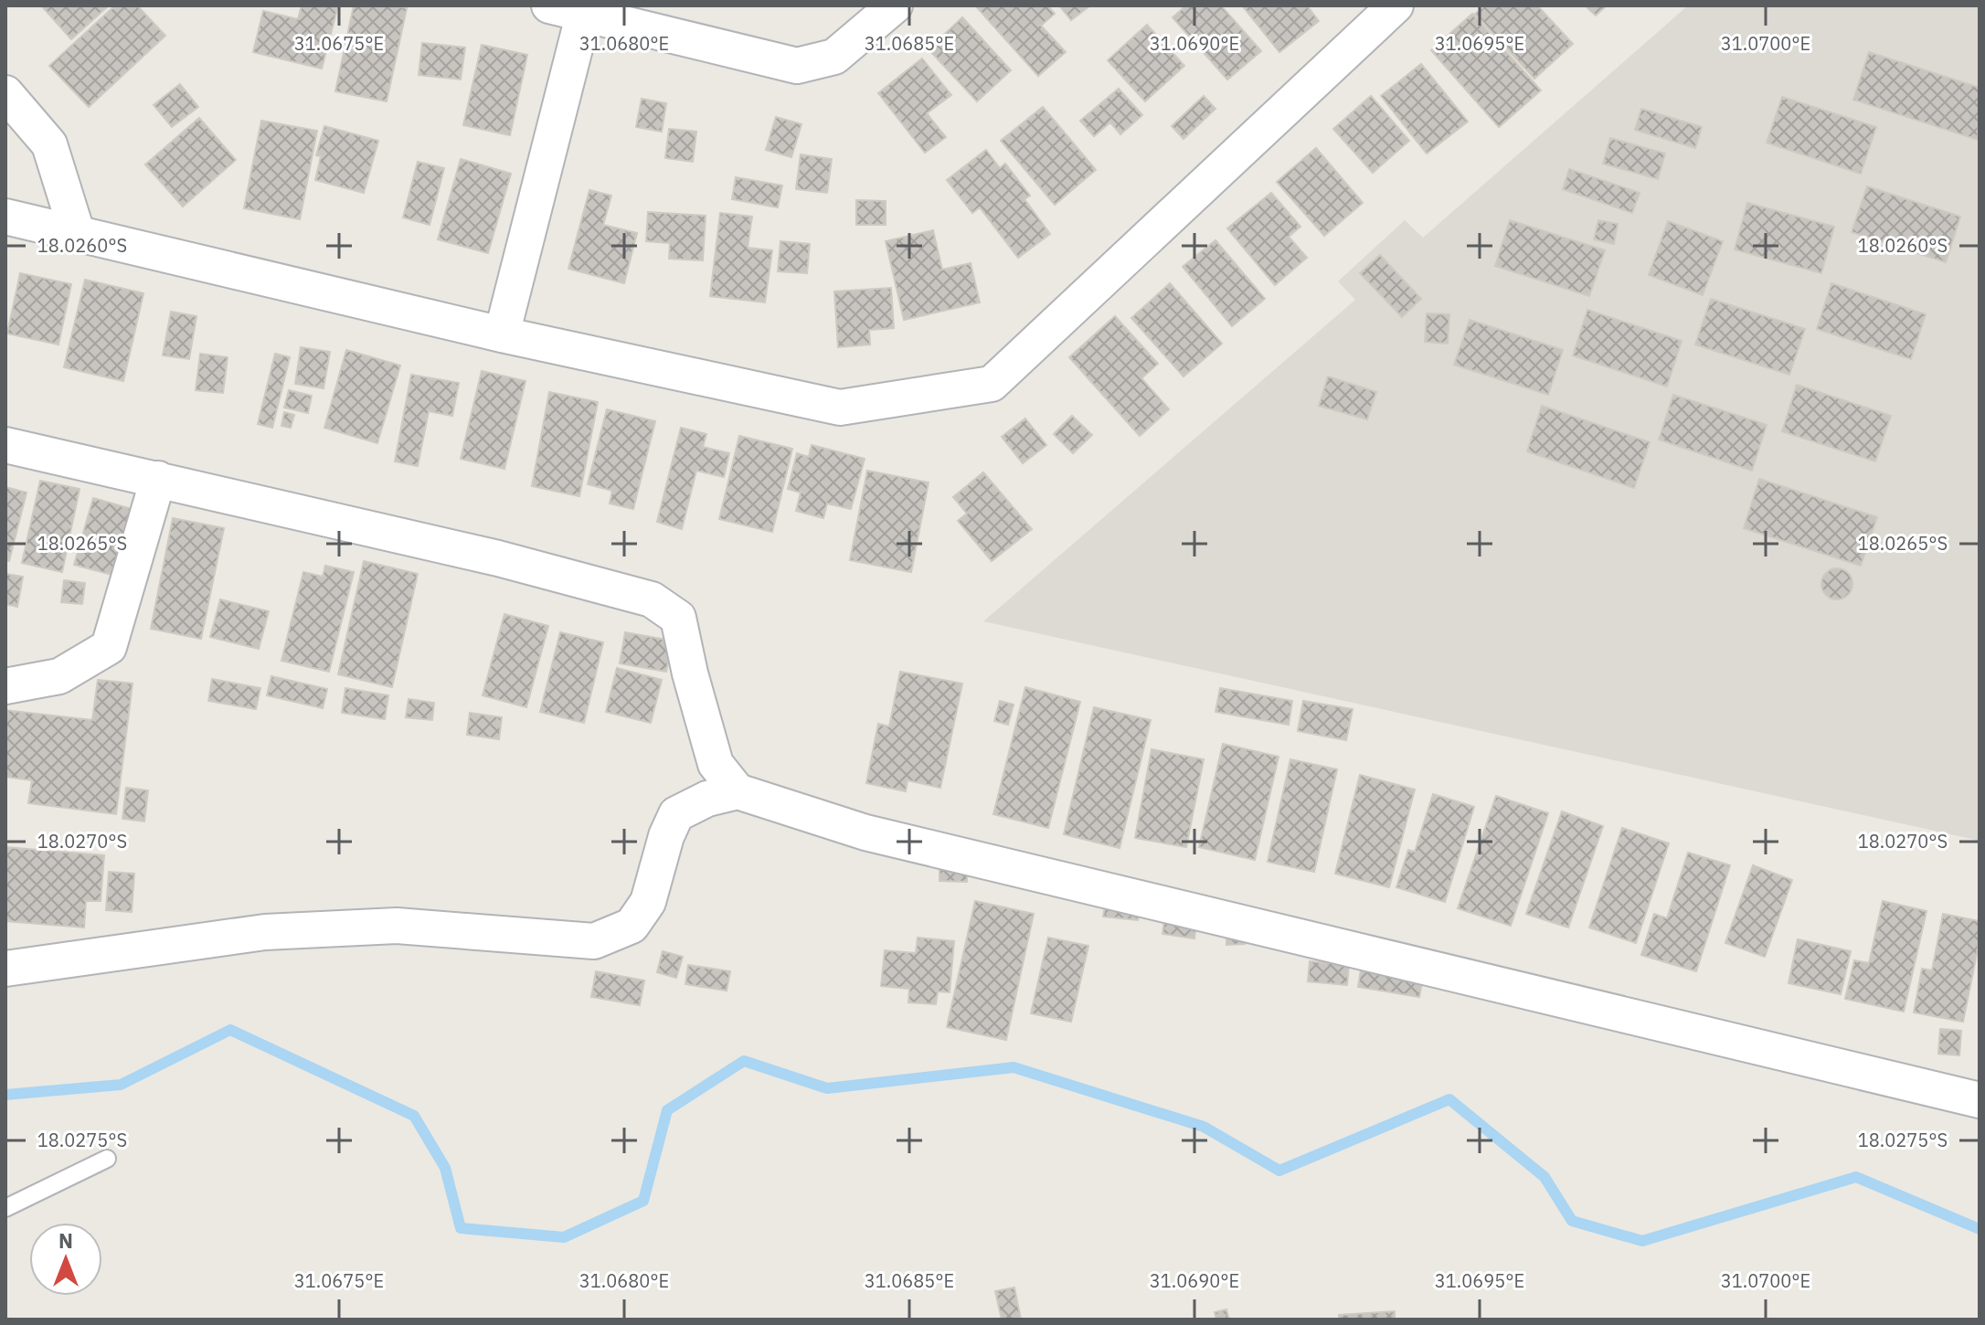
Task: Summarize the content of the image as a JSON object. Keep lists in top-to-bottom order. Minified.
{"north":"top","coordinates":["31.0675°E","31.0680°E","31.0685°E","31.0690°E","31.0695°E","31.0700°E","18.0260°S","18.0265°S","18.0270°S","18.0275°S"]}
